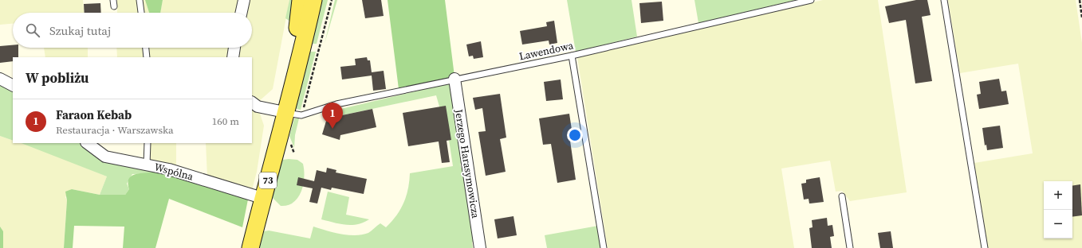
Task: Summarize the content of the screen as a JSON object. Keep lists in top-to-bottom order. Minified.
{"streets":{"main road":["73"],"street":["Jerzego Harasymowicza","Wspólna"],"lane":["Lawendowa"]},"crossings":[["Lawendowa","Jerzego Harasymowicza"],["Lawendowa","73"],["Wspólna","73"]],"page":{"search":"Szukaj tutaj","heading":"W pobliżu","list":[{"mark":"1","name":"Faraon Kebab","note":"Restauracja · Warszawska","value":"160 m"}],"pins":"1","map_buttons":["+","−"]}}
